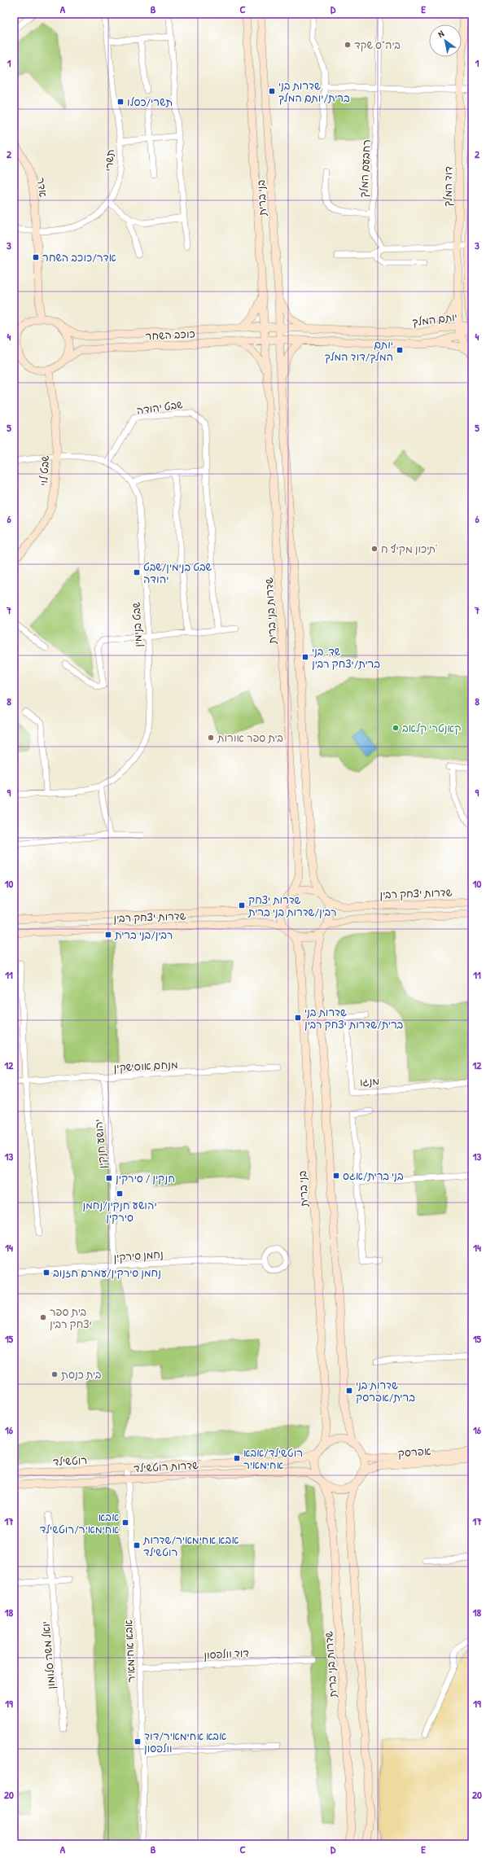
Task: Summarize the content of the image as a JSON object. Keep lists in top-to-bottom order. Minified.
{"streets":{"main road":["דוד המלך","אדר","בני ברית","יותם המלך","כוכב השחר","שבט לוי","שדרות בני ברית","שדרות יצחק רבין","אפרסק","רוטשילד","שדרות רוטשילד"],"street":["תשרי","רחבעם המלך","שבט יהודה","שבט בנימין","מנחם אוסישקין","מנגו","יהושע חנקין","נחמן סירקין","אבא אחימאיר","דוד וולפסון","יואל משה סלומון"]},"crossings":[["תשרי","אדר"],["דוד המלך","יותם המלך"],["אדר","כוכב השחר"],["אדר","שבט לוי"],["בני ברית","יותם המלך"],["בני ברית","כוכב השחר"],["בני ברית","שדרות בני ברית"],["בני ברית","שדרות יצחק רבין"],["בני ברית","אפרסק"],["בני ברית","שדרות רוטשילד"],["יותם המלך","כוכב השחר"],["יותם המלך","שדרות בני ברית"],["כוכב השחר","שבט לוי"],["כוכב השחר","שדרות בני ברית"],["שבט יהודה","שבט בנימין"],["שבט לוי","שבט בנימין"],["שדרות בני ברית","שדרות יצחק רבין"],["שדרות בני ברית","אפרסק"],["שדרות בני ברית","שדרות רוטשילד"],["מנחם אוסישקין","יהושע חנקין"],["יהושע חנקין","נחמן סירקין"],["אפרסק","שדרות רוטשילד"],["רוטשילד","שדרות רוטשילד"],["רוטשילד","אבא אחימאיר"],["שדרות רוטשילד","אבא אחימאיר"],["אבא אחימאיר","דוד וולפסון"]],"places":{"other":["ביה\"ס שקד","תיכון מקיף ח'","קאנטרי קלאב","בית ספר אורות","בית ספר יצחק רבין","בית כנסת"],"transit":["שדרות בני ברית/יותם המלך","תשרי/כסלו","אדר/כוכב השחר","יותם המלך/דוד המלך","שבט בנימין/שבט יהודה","שד. בני ברית/יצחק רבין","שדרות יצחק רבין/שדרות בני ברית","רבין/בני ברית","שדרות בני ברית/שדרות יצחק רבין","בני ברית/אגס","חנקין / סירקין","יהושע חנקין/נחמן סירקין","נחמן סירקין/עמרם חזנוב","שדרות בני ברית/אפרסק","רוטשילד/אבא אחימאיר","אבא אחימאיר/רוטשילד","אבא אחימאיר/שדרות רוטשילד","אבא אחימאיר/דוד וולפסון"]},"north":"top left","grid":{"columns":["A","B","C","D","E"],"rows":["1","2","3","4","5","6","7","8","9","10","11","12","13","14","15","16","17","18","19","20"]}}
